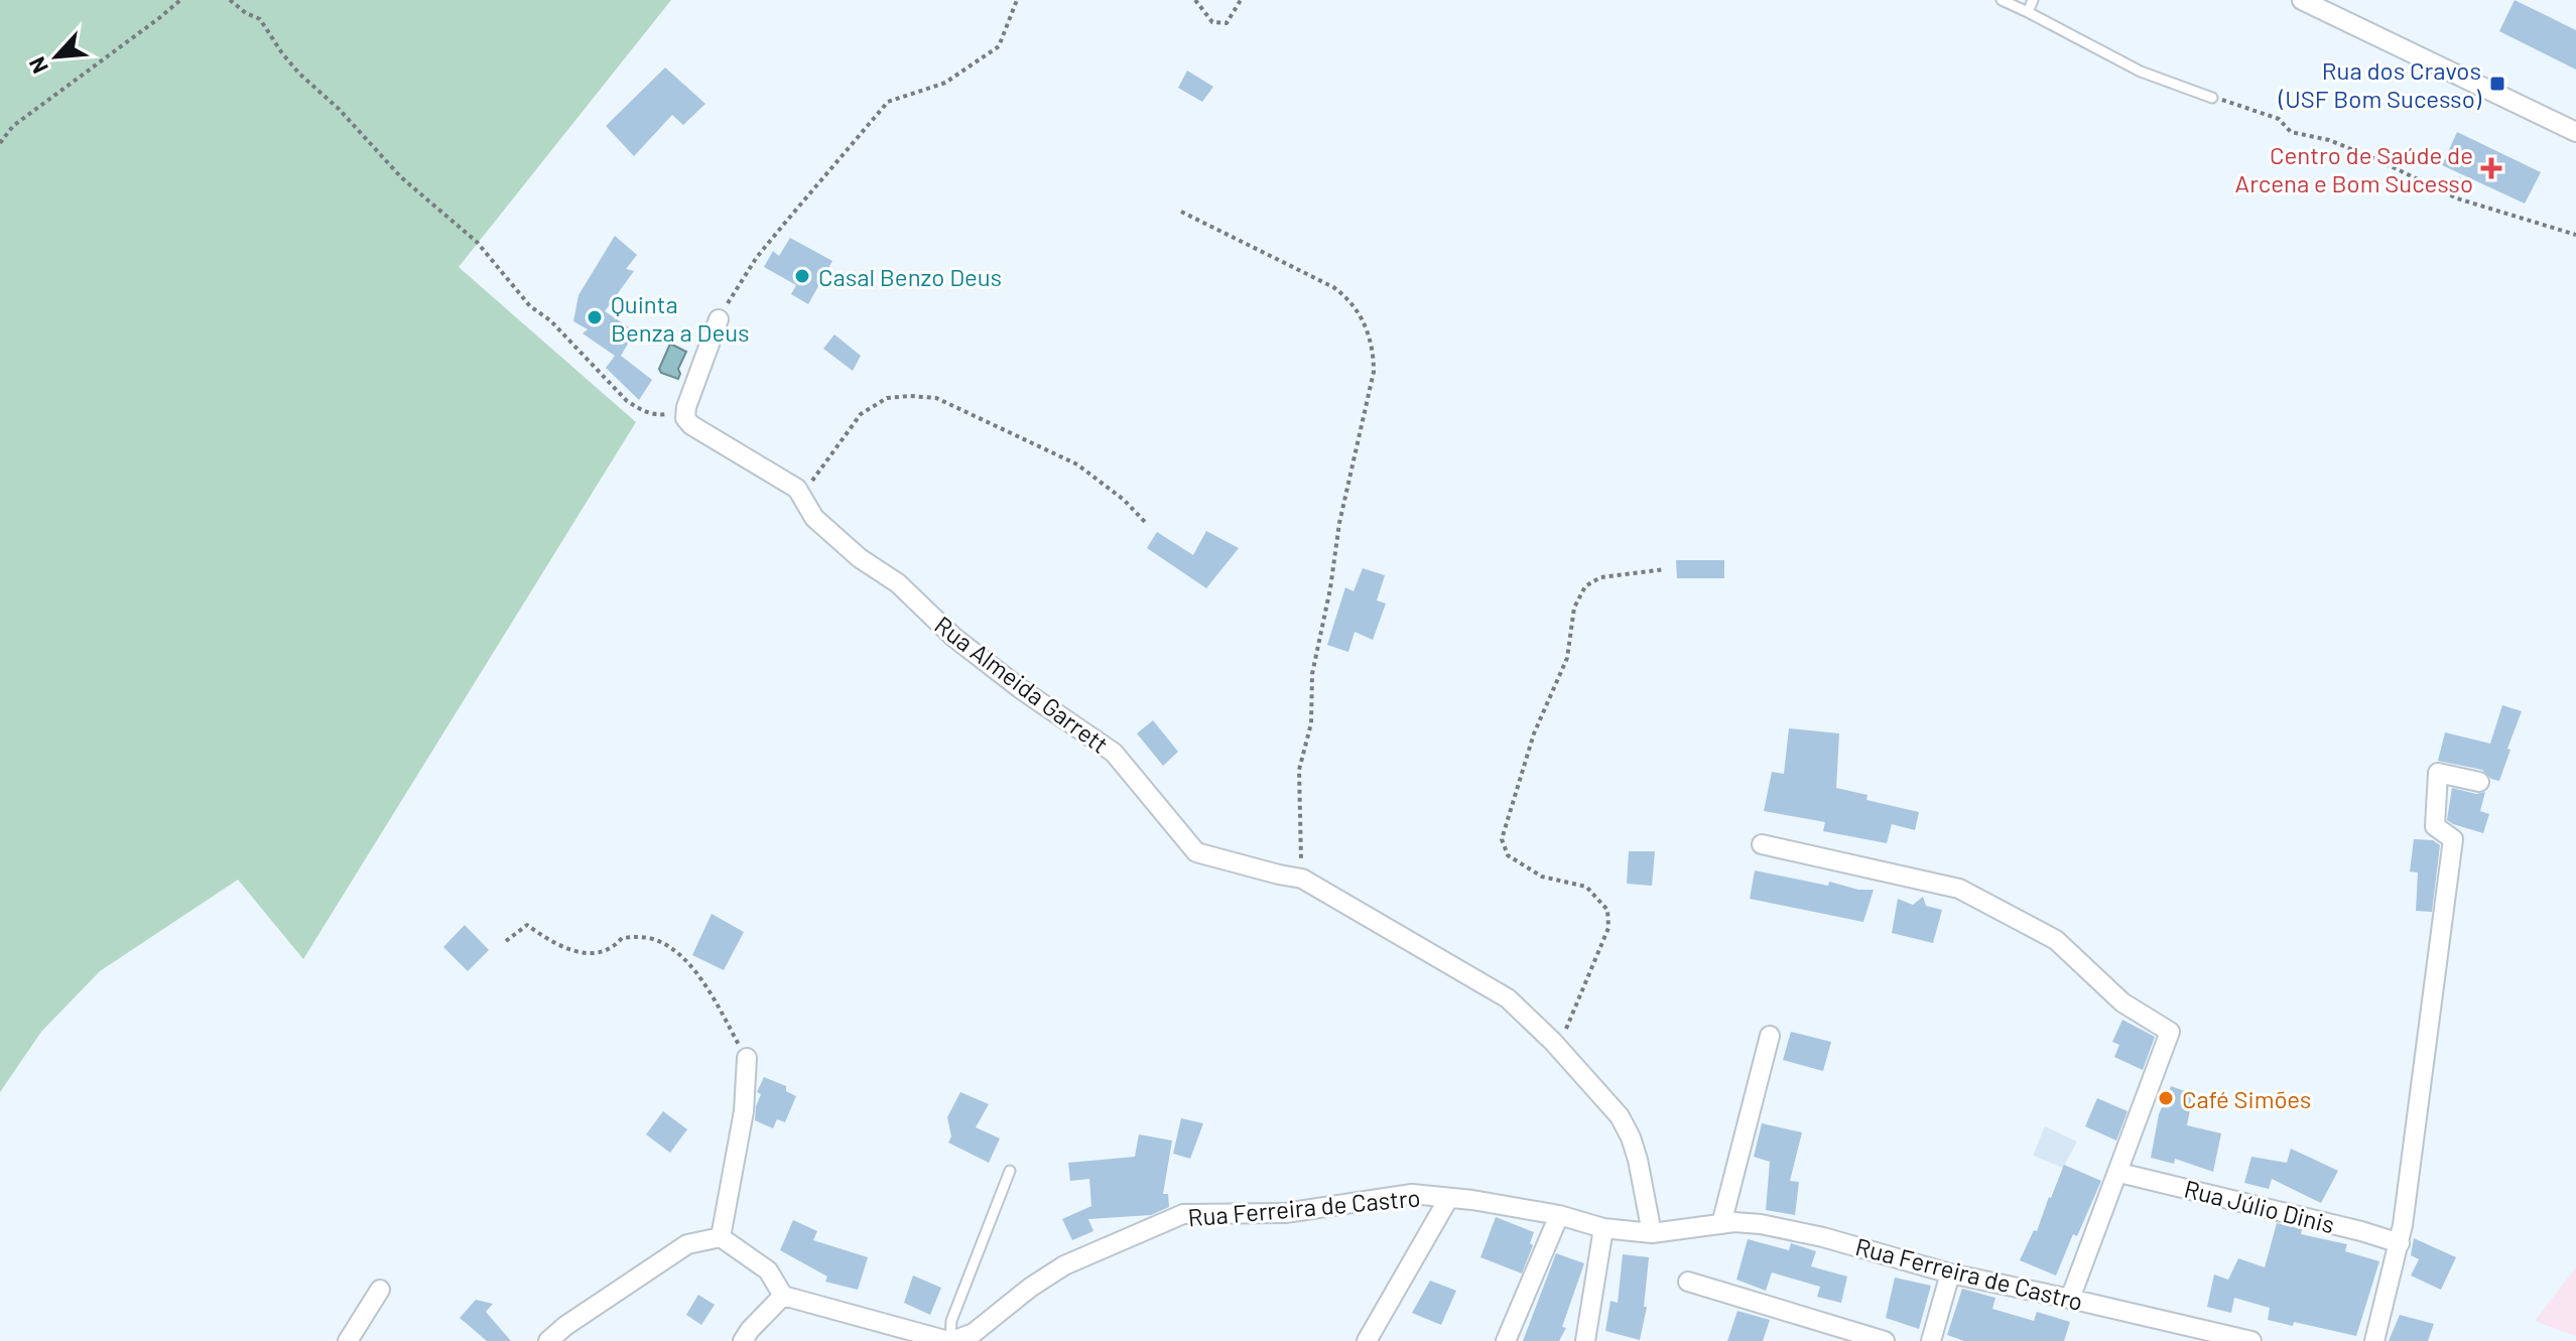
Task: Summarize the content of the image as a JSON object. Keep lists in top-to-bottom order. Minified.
{"streets":{"street":["Rua Almeida Garrett","Rua Júlio Dinis","Rua Ferreira de Castro"]},"crossings":[["Rua Almeida Garrett","Rua Ferreira de Castro"]],"places":{"transit":["Rua dos Cravos (USF Bom Sucesso)"],"health":["Centro de Saúde de Arcena e Bom Sucesso"],"other":["Casal Benzo Deus","Quinta Benza a Deus","Café Simões"]},"north":"bottom left"}
